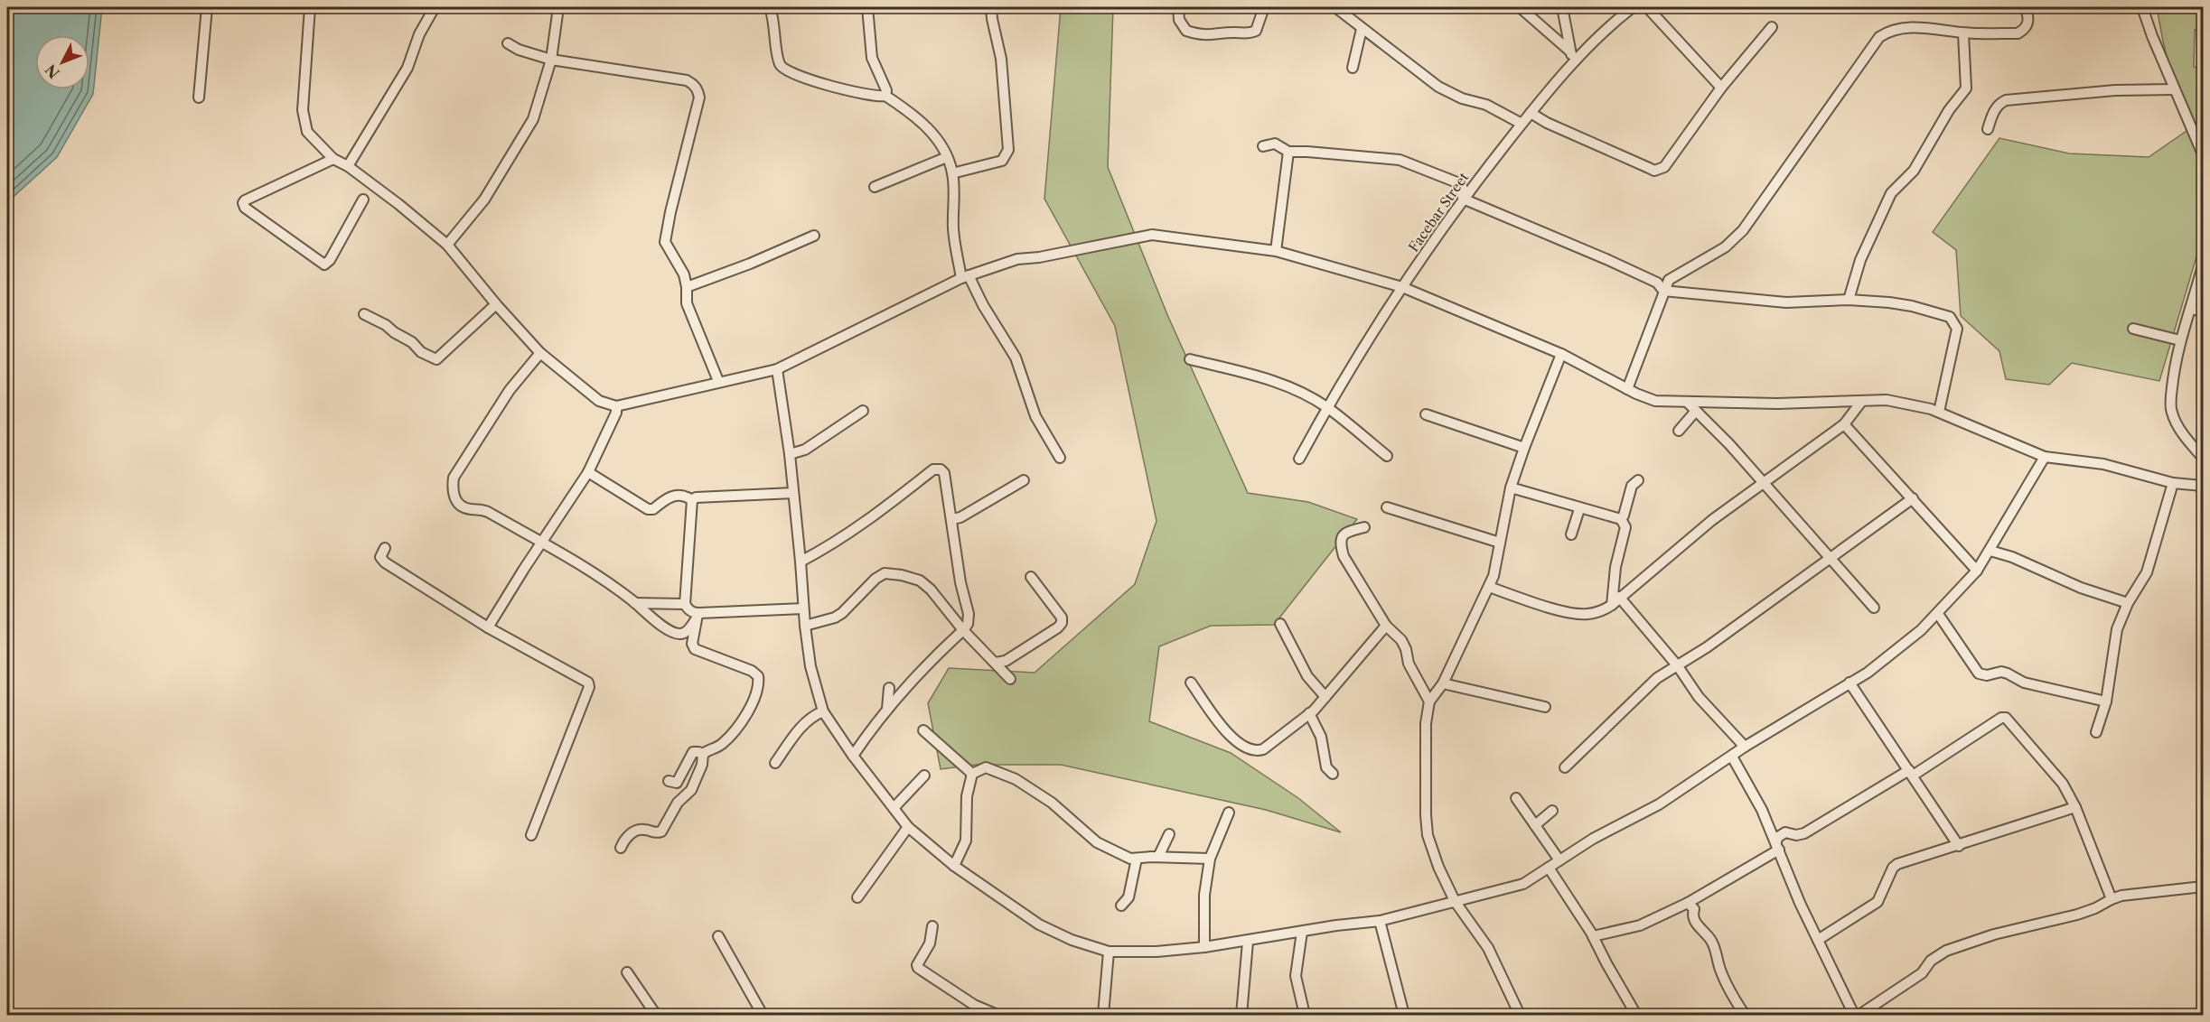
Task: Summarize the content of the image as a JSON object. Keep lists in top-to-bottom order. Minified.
{"streets":{"street":["Facebar Street"]},"north":"bottom left"}
